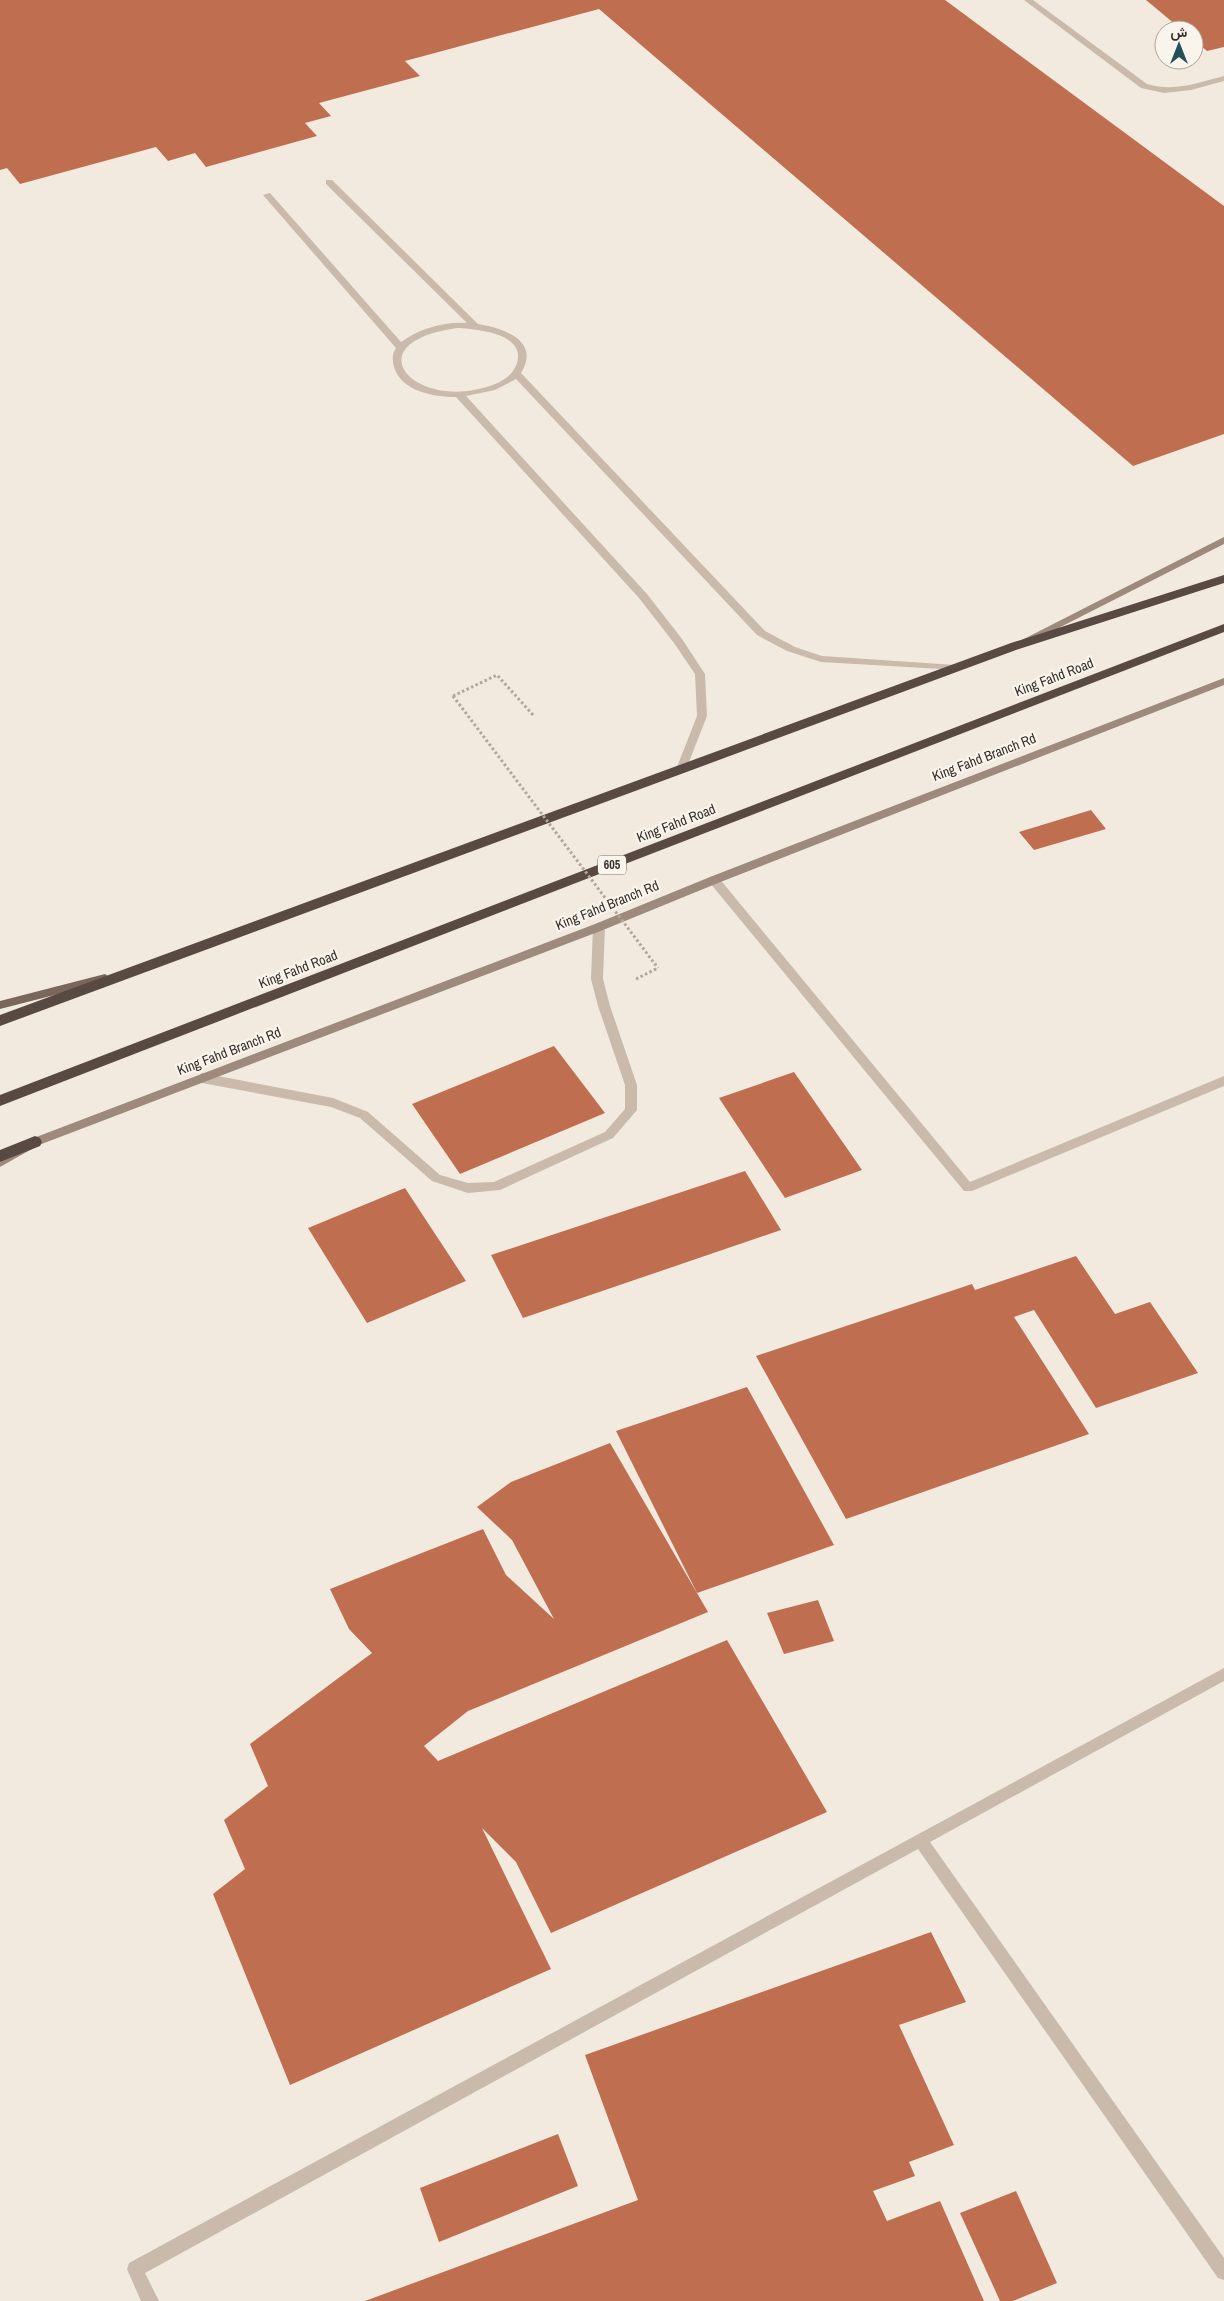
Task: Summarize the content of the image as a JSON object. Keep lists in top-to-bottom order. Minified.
{"streets":{"highway":["King Fahd Road","King Fahd Branch Rd","605"]},"north":"top"}
